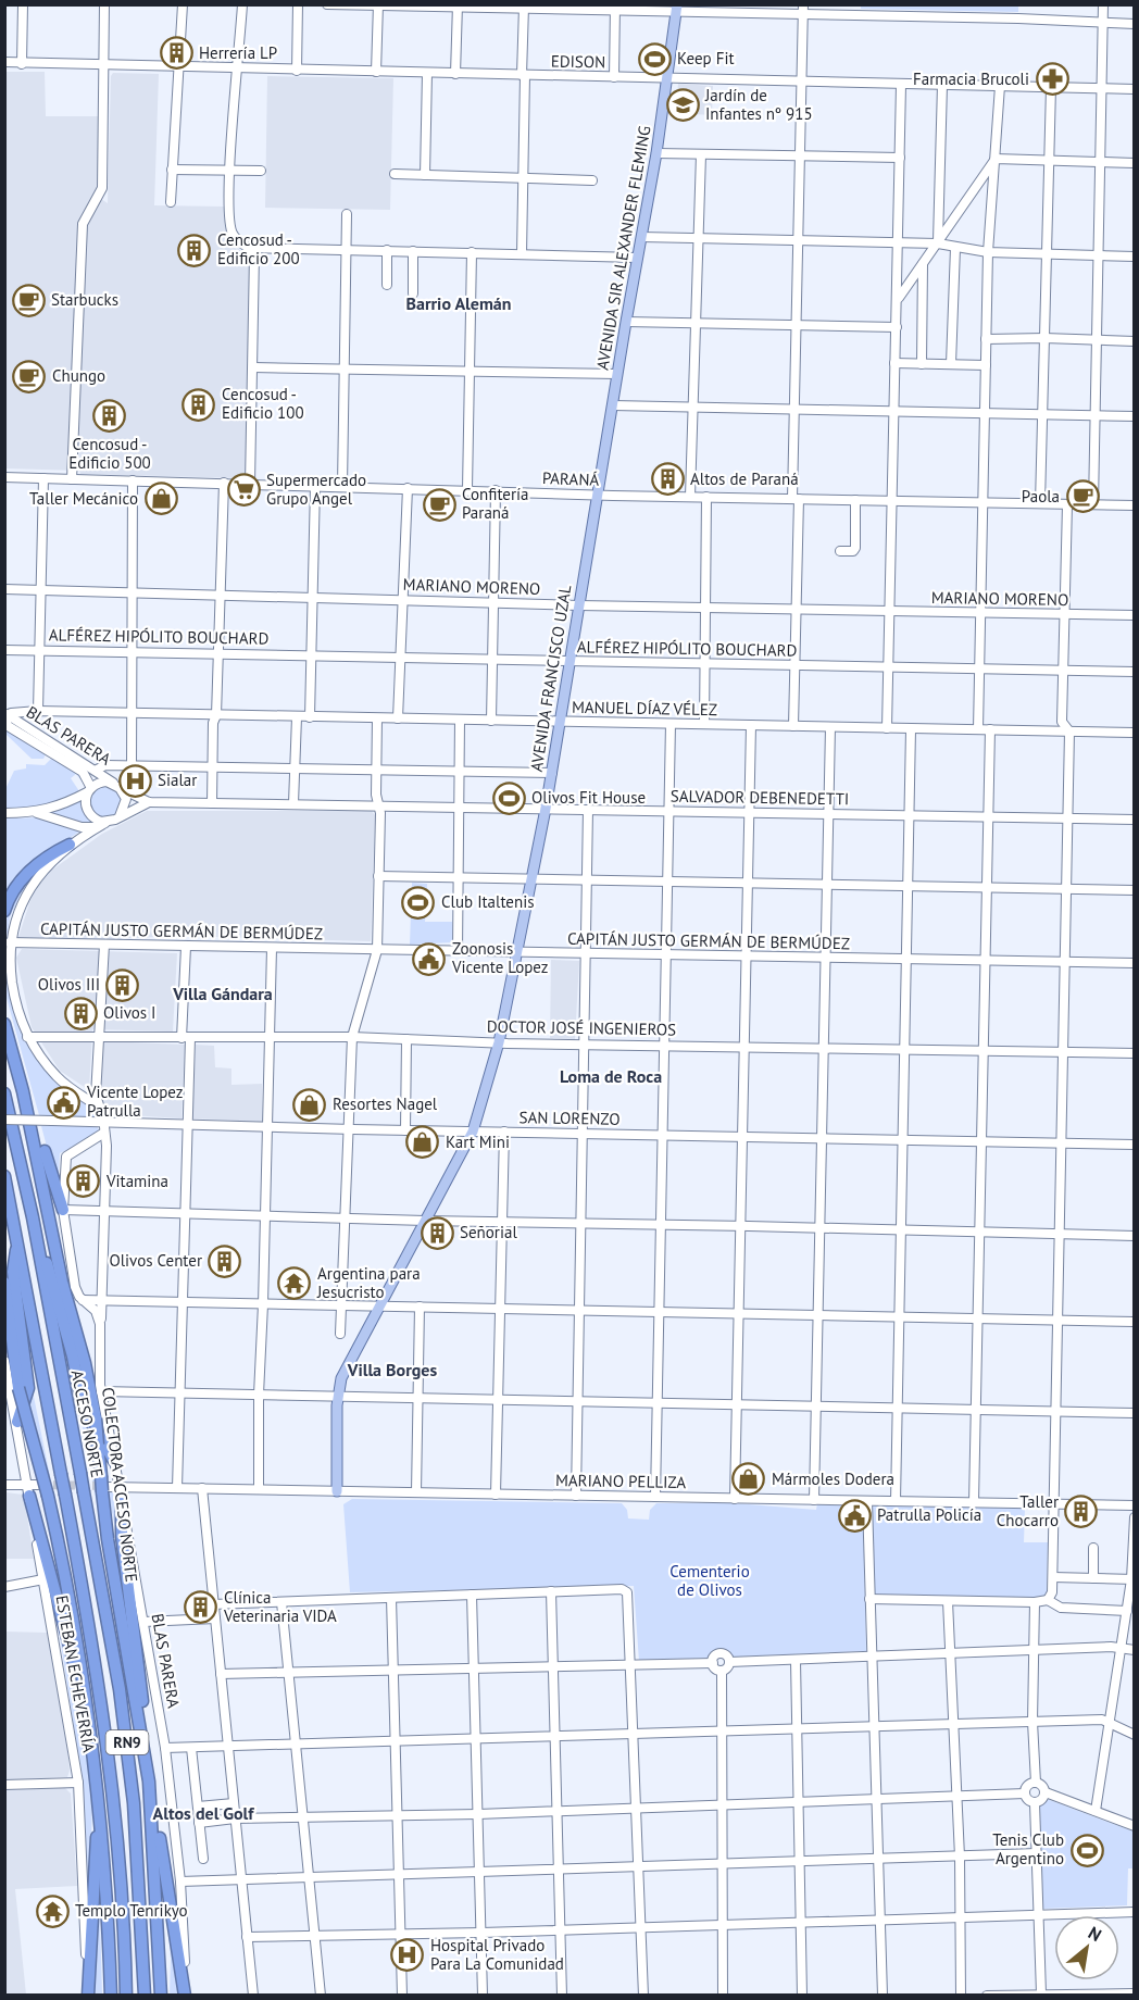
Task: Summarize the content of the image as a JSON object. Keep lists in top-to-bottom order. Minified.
{"streets":{"highway":["ACCESO NORTE","COLECTORA ACCESO NORTE","RN9"],"main road":["AVENIDA SIR ALEXANDER FLEMING","AVENIDA FRANCISCO UZAL"],"street":["EDISON","PARANÁ","MARIANO MORENO","ALFÉREZ HIPÓLITO BOUCHARD","MANUEL DÍAZ VÉLEZ","BLAS PARERA","SALVADOR DEBENEDETTI","CAPITÁN JUSTO GERMÁN DE BERMÚDEZ","DOCTOR JOSÉ INGENIEROS","SAN LORENZO","MARIANO PELLIZA","ESTEBAN ECHEVERRÍA"]},"crossings":[["EDISON","AVENIDA SIR ALEXANDER FLEMING"],["AVENIDA SIR ALEXANDER FLEMING","PARANÁ"],["AVENIDA SIR ALEXANDER FLEMING","AVENIDA FRANCISCO UZAL"],["PARANÁ","AVENIDA FRANCISCO UZAL"],["MARIANO MORENO","AVENIDA FRANCISCO UZAL"],["ALFÉREZ HIPÓLITO BOUCHARD","AVENIDA FRANCISCO UZAL"],["AVENIDA FRANCISCO UZAL","MANUEL DÍAZ VÉLEZ"],["AVENIDA FRANCISCO UZAL","SALVADOR DEBENEDETTI"],["AVENIDA FRANCISCO UZAL","CAPITÁN JUSTO GERMÁN DE BERMÚDEZ"],["AVENIDA FRANCISCO UZAL","DOCTOR JOSÉ INGENIEROS"],["AVENIDA FRANCISCO UZAL","SAN LORENZO"],["AVENIDA FRANCISCO UZAL","MARIANO PELLIZA"],["MANUEL DÍAZ VÉLEZ","BLAS PARERA"],["BLAS PARERA","SALVADOR DEBENEDETTI"],["BLAS PARERA","SAN LORENZO"],["BLAS PARERA","MARIANO PELLIZA"],["MARIANO PELLIZA","COLECTORA ACCESO NORTE"]],"districts":["Barrio Alemán","Villa Gándara","Loma de Roca","Villa Borges","Altos del Golf"],"parks":["Cementerio de Olivos"],"places":{"building":["Herrería LP","Cencosud - Edificio 200","Cencosud - Edificio 100","Cencosud - Edificio 500","Altos de Paraná","Olivos III","Olivos I","Vitamina","Señorial","Olivos Center","Taller Chocarro","Clínica Veterinaria VIDA"],"sports":["Keep Fit","Olivos Fit House","Club Italtenis","Tenis Club Argentino"],"pharmacy":["Farmacia Brucoli"],"school or university":["Jardín de Infantes nº 915"],"cafe":["Starbucks","Chungo","Paola","Confitería Paraná"],"supermarket":["Supermercado Grupo Angel"],"shop":["Taller Mecánico","Resortes Nagel","Kart Mini","Mármoles Dodera"],"hospital":["Sialar","Hospital Privado Para La Comunidad"],"public building":["Zoonosis Vicente Lopez","Vicente Lopez Patrulla","Patrulla Policía"],"temple":["Argentina para Jesucristo","Templo Tenrikyo"]},"north":"top right"}
